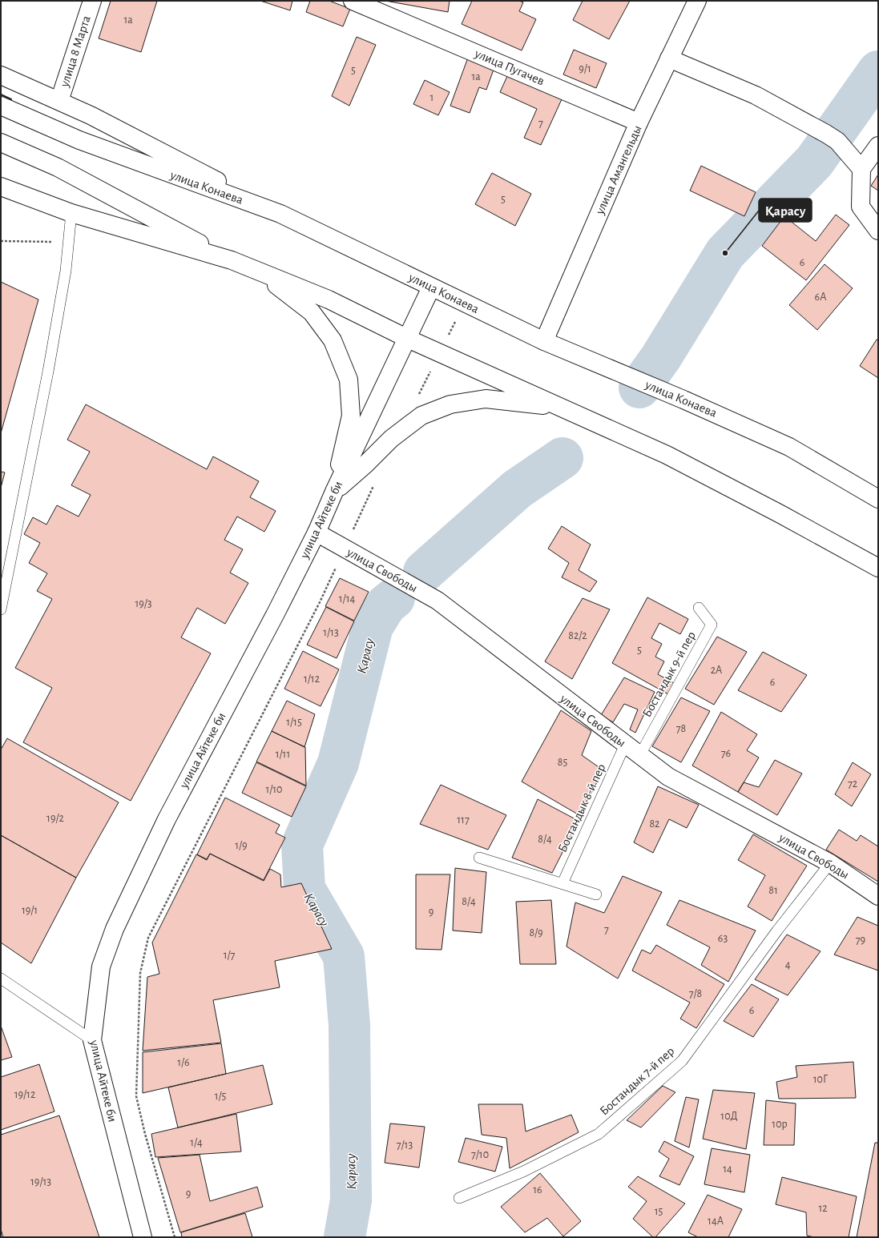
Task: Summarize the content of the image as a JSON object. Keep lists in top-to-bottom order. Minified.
{"streets":{"main road":["улица 8 Марта","улица Пугачев","улица Амангельды","улица Конаева","улица Айтеке би","улица Свободы"],"lane":["Бостандык 9-й пер","Бостандык 8-й пер","Бостандык 7-й пер"]},"crossings":[["улица Пугачев","улица Амангельды"],["улица Амангельды","улица Конаева"],["улица Конаева","улица Айтеке би"],["улица Айтеке би","улица Свободы"],["улица Свободы","Бостандык 9-й пер"],["улица Свободы","Бостандык 8-й пер"],["улица Свободы","Бостандык 7-й пер"]],"water":["Қарасу"],"places":["Қарасу"],"house_numbers":["1а","9/1","5","1а","1","7","5","6","6А","1/14","19/3","1/13","82/2","5","2А","1/12","6","1/15","78","76","1/11","85","72","1/10","19/2","117","82","8/4","1/9","81","8/4","19/1","9","7","8/9","63","79","1/7","4","7/8","6","1/6","10Г","19/12","1/5","10Д","10р","1/4","7/13","7/10","14","19/13","16","9","12","15","14А"]}
